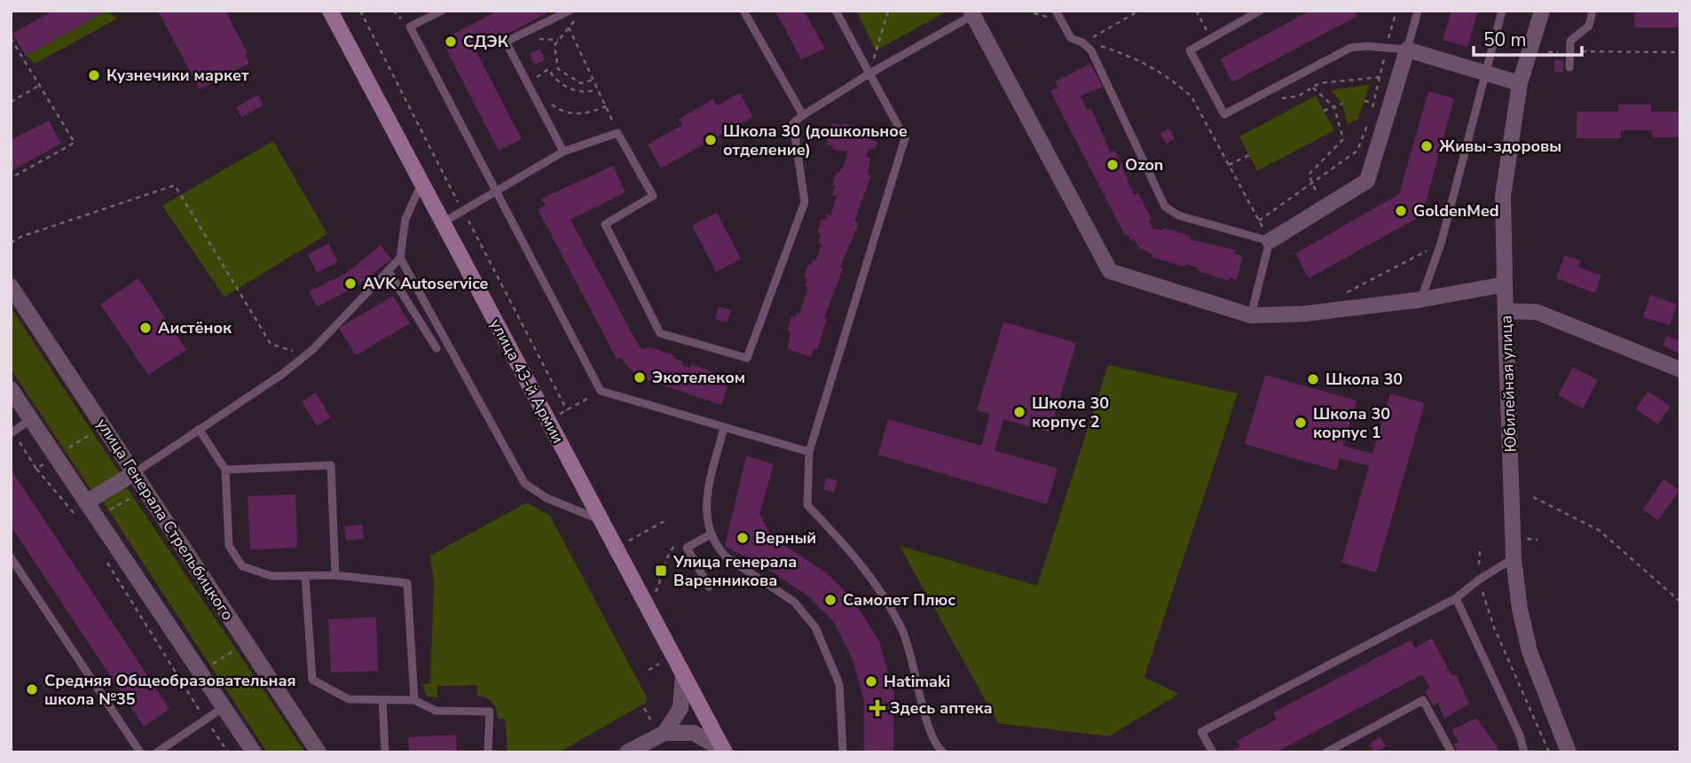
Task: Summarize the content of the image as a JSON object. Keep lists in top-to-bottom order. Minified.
{"streets":{"main road":["улица 43-й Армии"],"street":["Юбилейная улица","улица Генерала Стрельбицкого"]},"places":{"other":["СДЭК","Кузнечики маркет","Школа 30 (дошкольное отделение)","Живы-здоровы","Ozon","GoldenMed","AVK Autoservice","Аистёнок","Экотелеком","Школа 30","Школа 30 корпус 2","Школа 30 корпус 1","Верный","Самолет Плюс","Hatimaki","Средняя Общеобразовательная школа №35"],"transit":["Улица генерала Варенникова"],"health":["Здесь аптека"]},"scale_bar":"50 m"}
